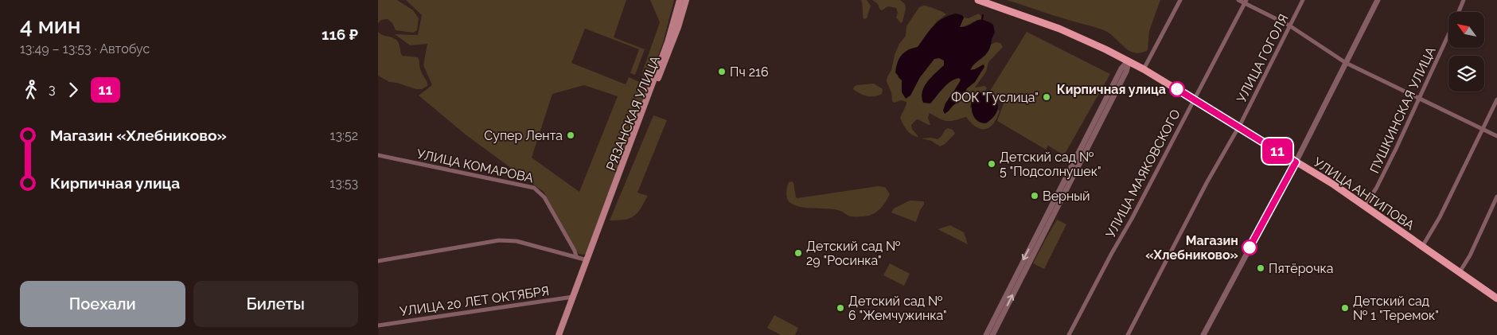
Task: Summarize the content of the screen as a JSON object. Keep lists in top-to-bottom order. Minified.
{"streets":{"main road":["РЯЗАНСКАЯ УЛИЦА","УЛИЦА АНТИПОВА"],"street":["УЛИЦА ГОГОЛЯ","ПУШКИНСКАЯ УЛИЦА","УЛИЦА КОМАРОВА","УЛИЦА МАЯКОВСКОГО","УЛИЦА 20 ЛЕТ ОКТЯБРЯ"]},"crossings":[["УЛИЦА ГОГОЛЯ","УЛИЦА АНТИПОВА"],["ПУШКИНСКАЯ УЛИЦА","УЛИЦА АНТИПОВА"],["РЯЗАНСКАЯ УЛИЦА","УЛИЦА 20 ЛЕТ ОКТЯБРЯ"],["УЛИЦА МАЯКОВСКОГО","УЛИЦА АНТИПОВА"]],"places":["Пч 216","Кирпичная улица","ФОК \"Гуслица\"","Супер Лента","Детский сад № 5 \"Подсолнушек\"","Верный","Магазин «Хлебниково»","Детский сад № 29 \"Росинка\"","Пятёрочка","Детский сад № 6 \"Жемчужинка\"","Детский сад № 1 \"Теремок\""],"lines":["bus line 11"],"north":"top left","page":{"heading":["4 мин","13:49 – 13:53 · Автобус","116 ₽"],"on_map":"11","legs":["3","11"],"list":[{"name":"Магазин «Хлебниково»","value":"13:52"},{"name":"Кирпичная улица","value":"13:53"}],"buttons":["Поехали","Билеты"]}}
